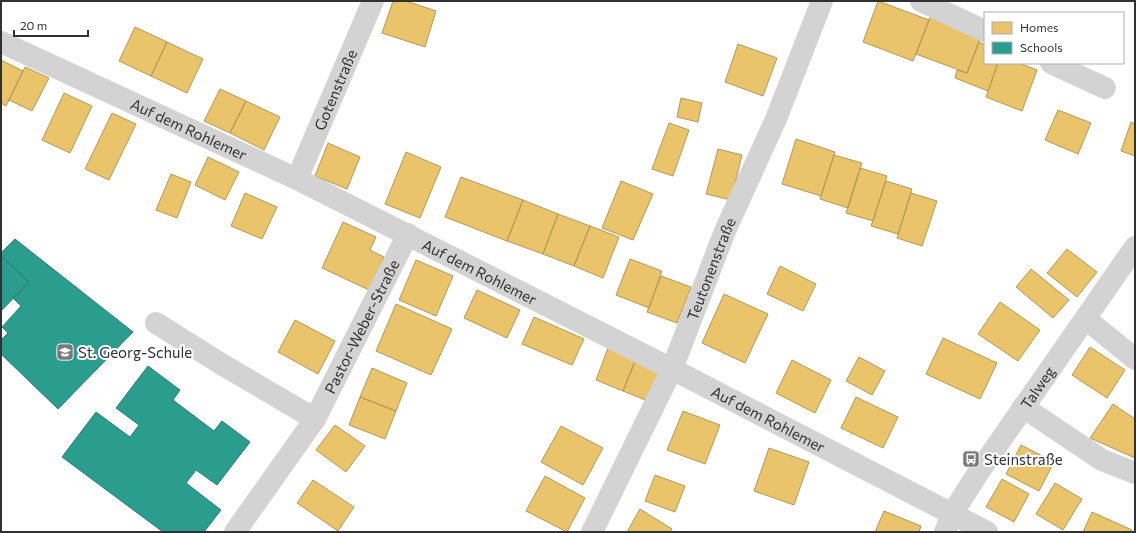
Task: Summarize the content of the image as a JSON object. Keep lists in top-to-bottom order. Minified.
{"streets":{"street":["Gotenstraße","Auf dem Rohlemer","Teutonenstraße","Pastor-Weber-Straße","Talweg"]},"crossings":[["Gotenstraße","Auf dem Rohlemer"],["Auf dem Rohlemer","Teutonenstraße"],["Auf dem Rohlemer","Pastor-Weber-Straße"],["Auf dem Rohlemer","Talweg"]],"places":{"school or university":["St. Georg-Schule"],"bus stop":["Steinstraße"]},"legend":["Homes","Schools"],"scale_bar":"20 m"}
